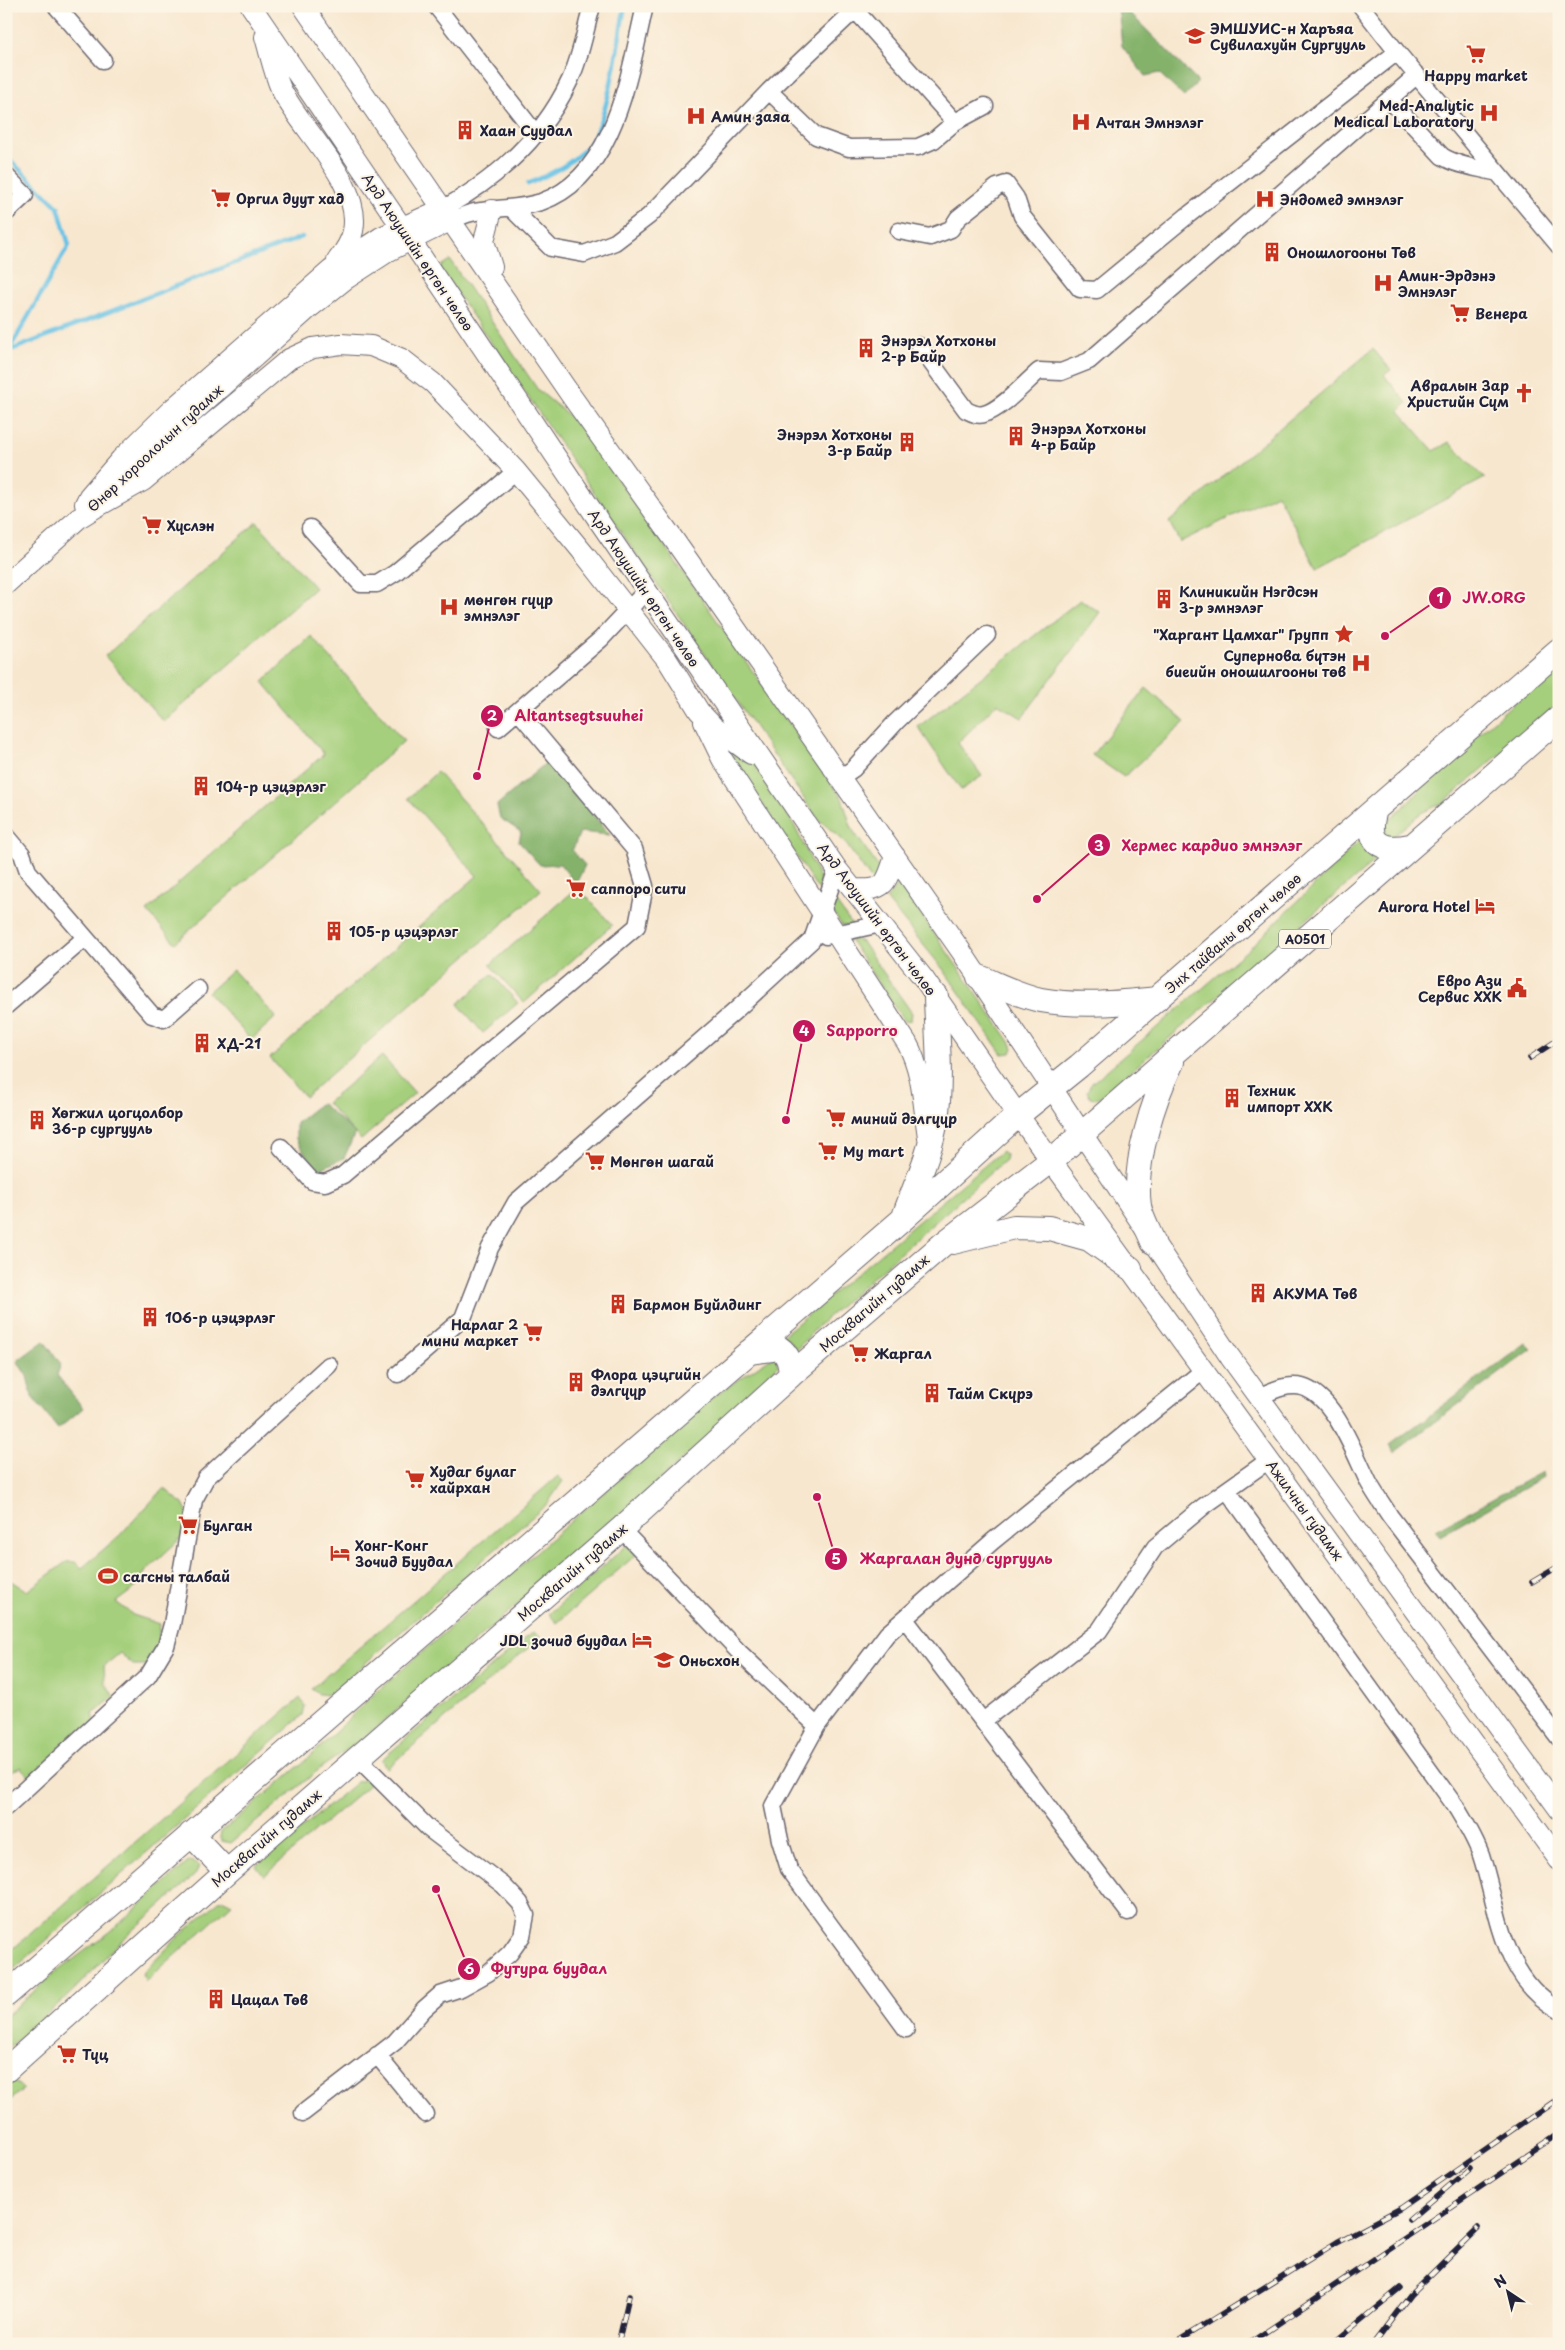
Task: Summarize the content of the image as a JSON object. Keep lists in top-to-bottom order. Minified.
{"streets":{"highway":["Энх тайваны өргөн чөлөө","A0501","Москвагийн гудамж"],"main road":["Ард Аюушийн өргөн чөлөө","Өнөр хороололын гудамж","Ажилчны гудамж"]},"crossings":[["Ард Аюушийн өргөн чөлөө","Өнөр хороололын гудамж"],["Ард Аюушийн өргөн чөлөө","Энх тайваны өргөн чөлөө"],["Ард Аюушийн өргөн чөлөө","A0501"],["Ард Аюушийн өргөн чөлөө","Москвагийн гудамж"],["Ард Аюушийн өргөн чөлөө","Ажилчны гудамж"],["A0501","Москвагийн гудамж"],["A0501","Ажилчны гудамж"],["Москвагийн гудамж","Ажилчны гудамж"]],"places":{"school or university":["ЭМШУИС-н Харъяа Сувилахуйн Сургууль","Оньсхон"],"supermarket":["Happy market","Оргил дуут хад","Венера","Хүслэн","саппоро сити","миний дэлгүүр","My mart","Мөнгөн шагай","Нарлаг 2 мини маркет","Жаргал","Худаг булаг хайрхан","Булган","Түц"],"hospital":["Med-Analytic Medical Laboratory","Амин заяа","Ачтан Эмнэлэг","Эндомед эмнэлэг","Амин-Эрдэнэ Эмнэлэг","мөнгөн гүүр эмнэлэг","Супернова бүтэн биеийн оношилгооны төв"],"building":["Хаан Суудал","Оношлогооны Төв","Энэрэл Хотхоны 2-р Байр","Энэрэл Хотхоны 4-р Байр","Энэрэл Хотхоны 3-р Байр","Клиникийн Нэгдсэн 3-р эмнэлэг","104-р цэцэрлэг","105-р цэцэрлэг","ХД-21","Техник импорт ХХК","Хөгжил цогцолбор 36-р сургууль","АКУМА Төв","Бармон Буйлдинг","106-р цэцэрлэг","Флора цэцгийн дэлгүүр","Тайм Скүрэ","Цацал Төв"],"church":["Авралын 3ар Христийн Сүм"],"place":["\"Харгант Цамхаг\" Групп"],"other":["JW.ORG","Altantsegtsuuhei","Хермес кардио эмнэлэг","Sapporro","Жаргалан дунд сургууль","Футура буудал"],"hotel":["Aurora Hotel","Хонг-Kонг 3очид Буудал","JDL зочид буудал"],"public building":["Евро Ази Сервис ХХК"],"sports":["сагсны талбай"]},"north":"top left"}
